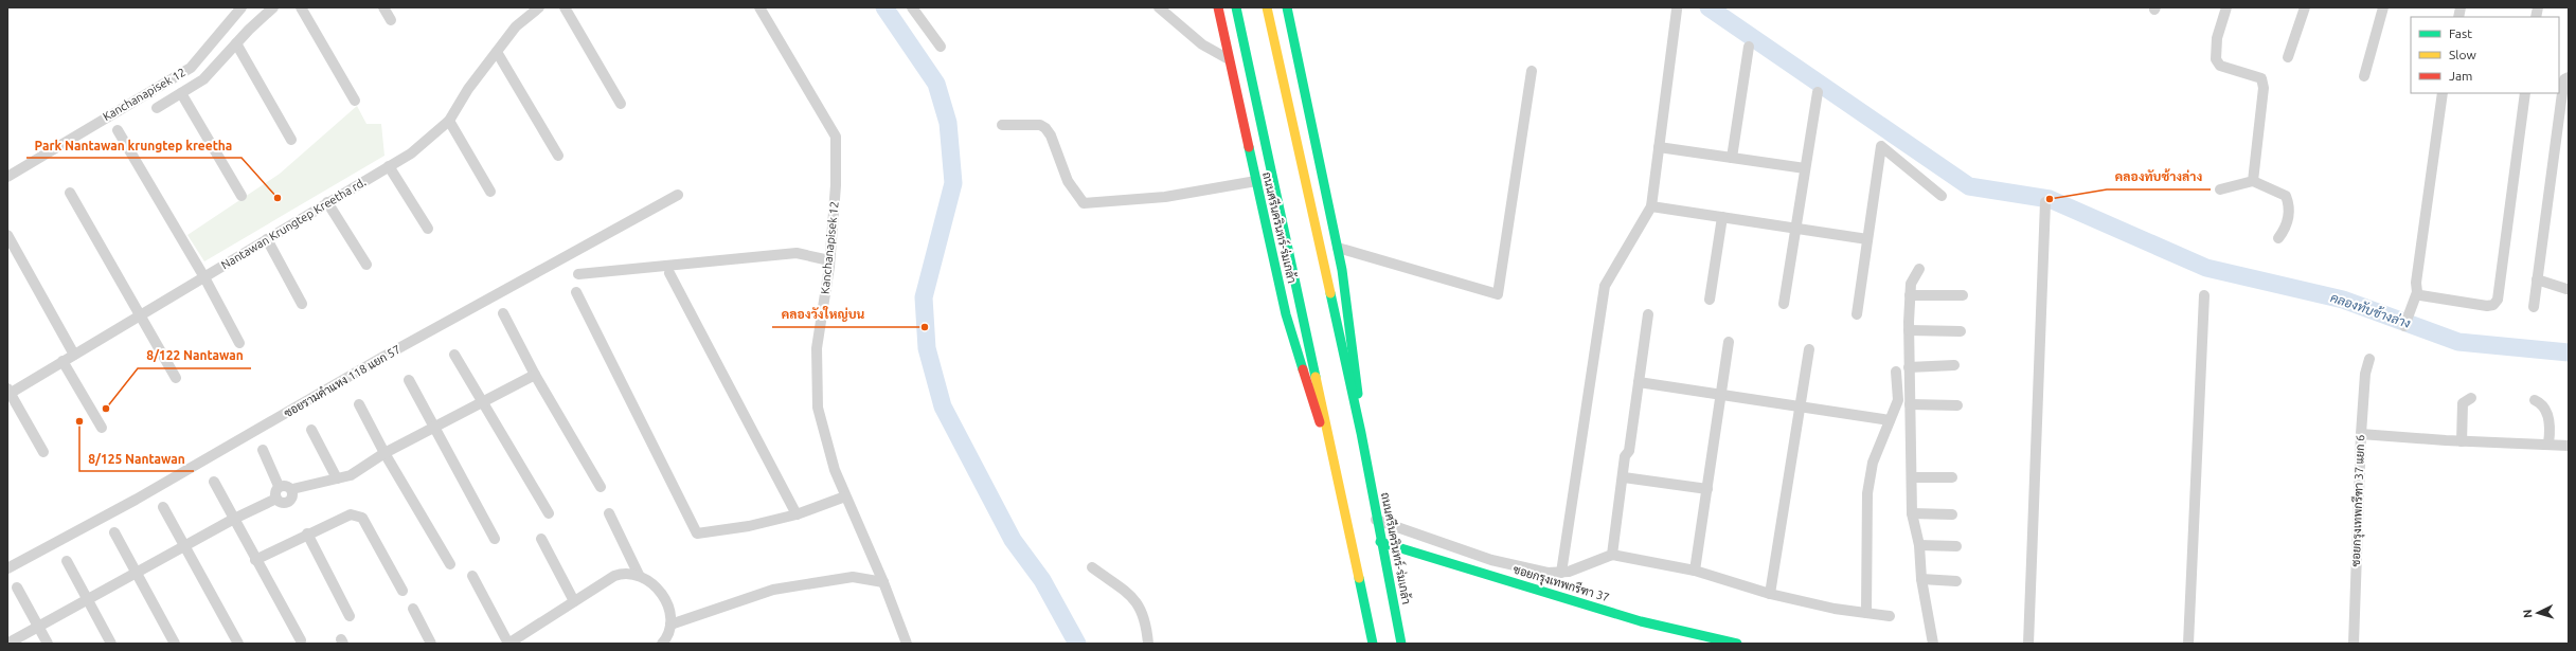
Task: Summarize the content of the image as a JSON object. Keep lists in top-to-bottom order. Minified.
{"streets":{"main road":["ถนนศรีนครินทร์-ร่มเกล้า","ซอยกรุงเทพกรีฑา 37"],"street":["Kanchanapisek 12","Nantawan Krungtep Kreetha rd.","ซอยรามคำแหง 118 แยก 57","ซอยกรุงเทพกรีฑา 37 แยก 6"]},"crossings":[["ถนนศรีนครินทร์-ร่มเกล้า","ซอยกรุงเทพกรีฑา 37"]],"water":["คลองทับช้างล่าง"],"places":["Park Nantawan krungtep kreetha","คลองทับช้างล่าง","คลองวังใหญ่บน","8/122 Nantawan","8/125 Nantawan"],"legend":["Fast","Slow","Jam"],"north":"left"}
